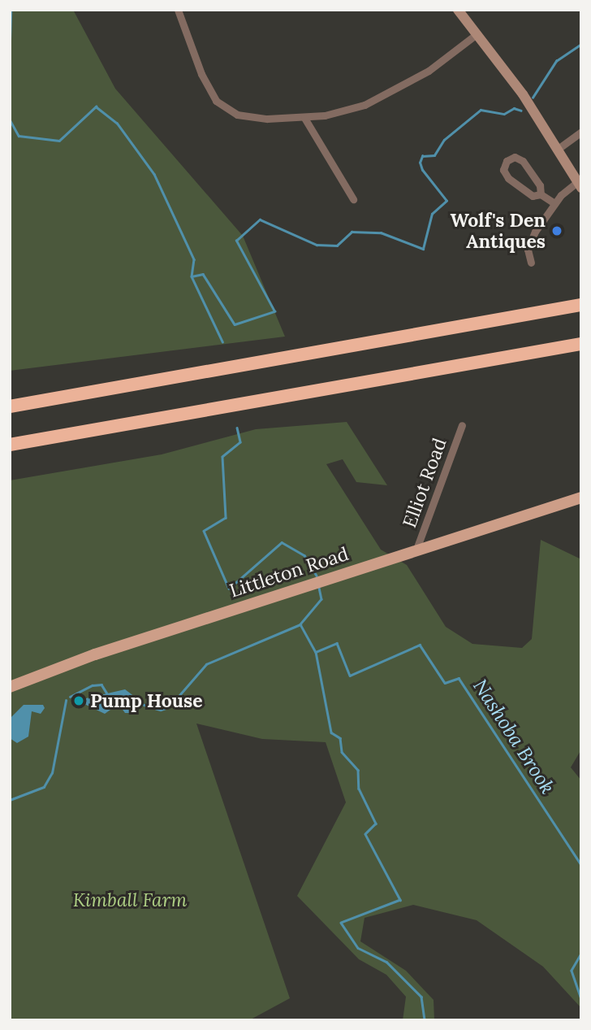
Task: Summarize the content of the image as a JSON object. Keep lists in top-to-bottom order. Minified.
{"streets":{"main road":["Littleton Road"],"street":["Elliot Road"]},"crossings":[["Elliot Road","Littleton Road"]],"water":["Nashoba Brook"],"parks":["Kimball Farm"],"places":["Wolf's Den Antiques","Pump House"]}
